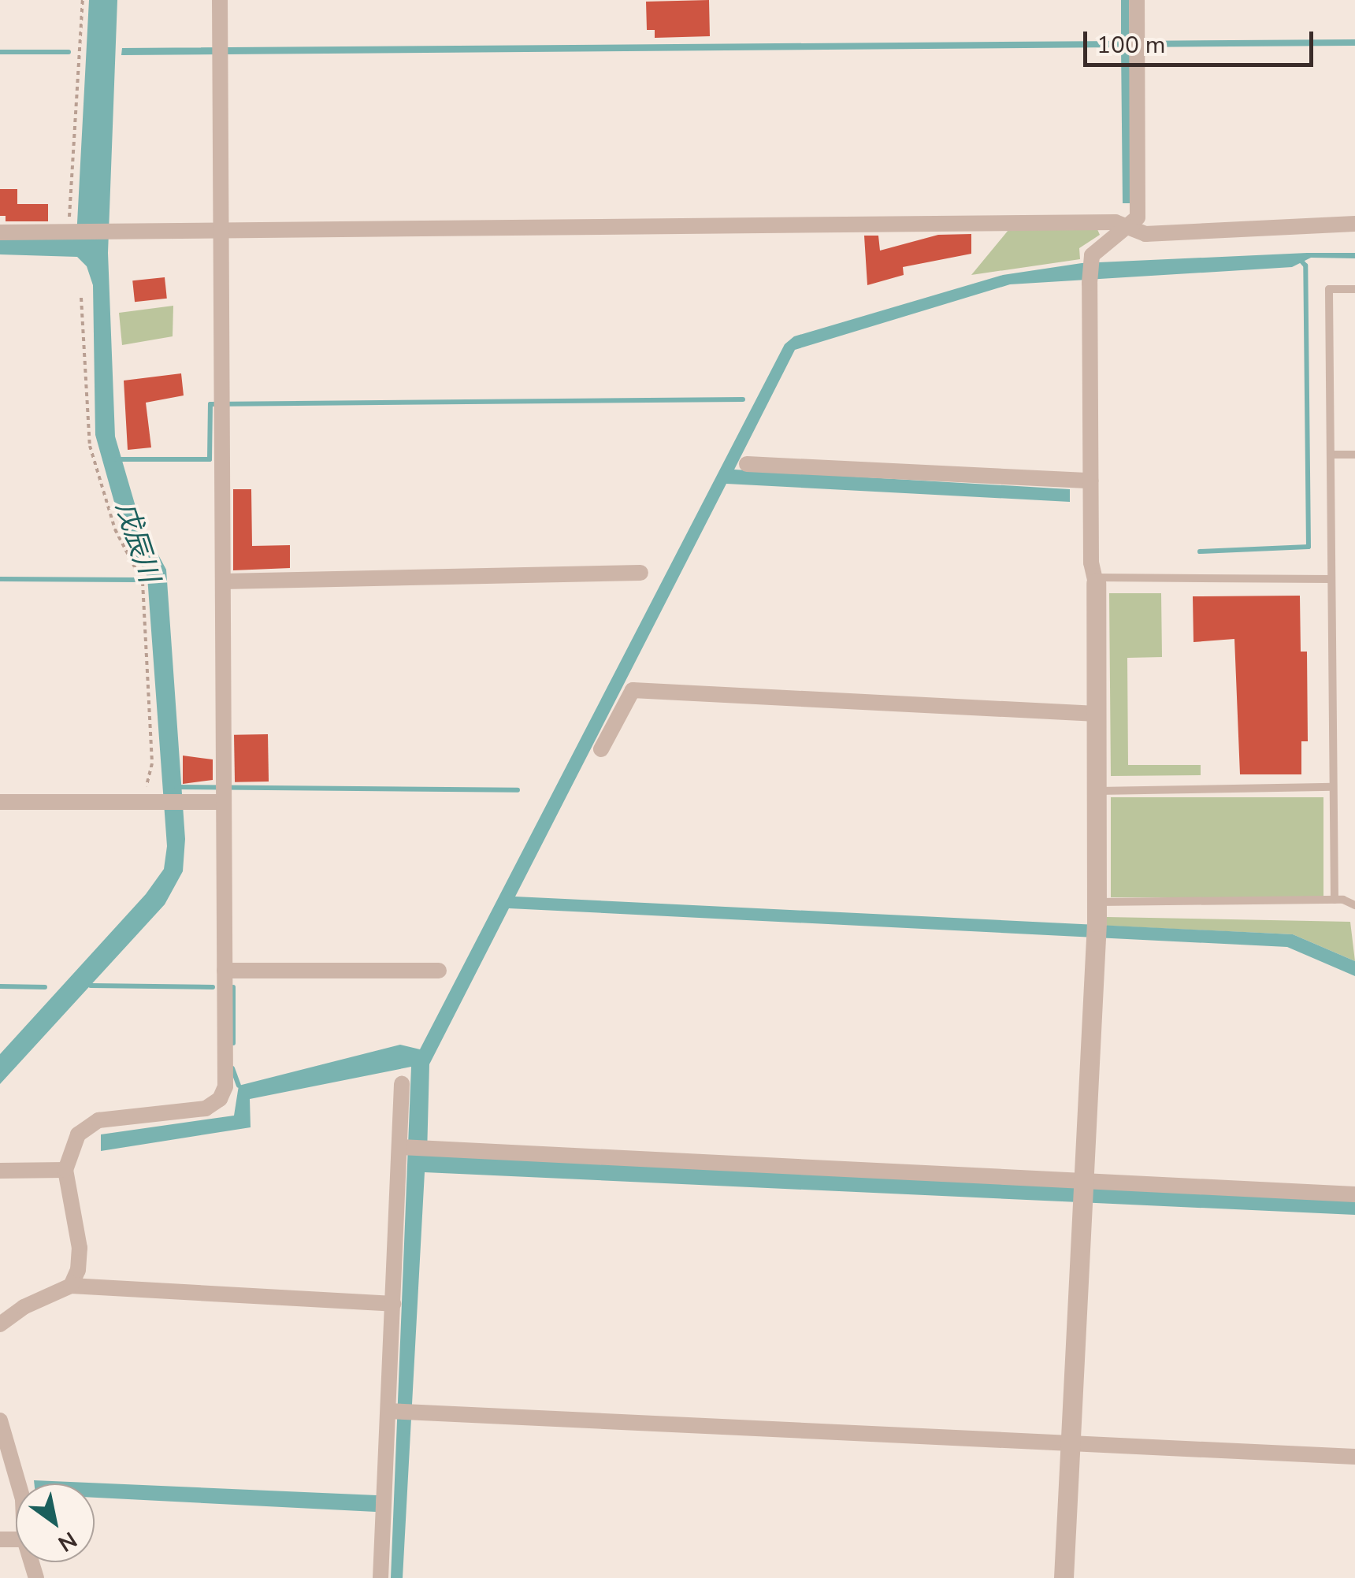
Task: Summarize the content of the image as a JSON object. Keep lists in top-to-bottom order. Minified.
{"water":["戊辰川"],"scale_bar":"100 m","north":"bottom right"}
